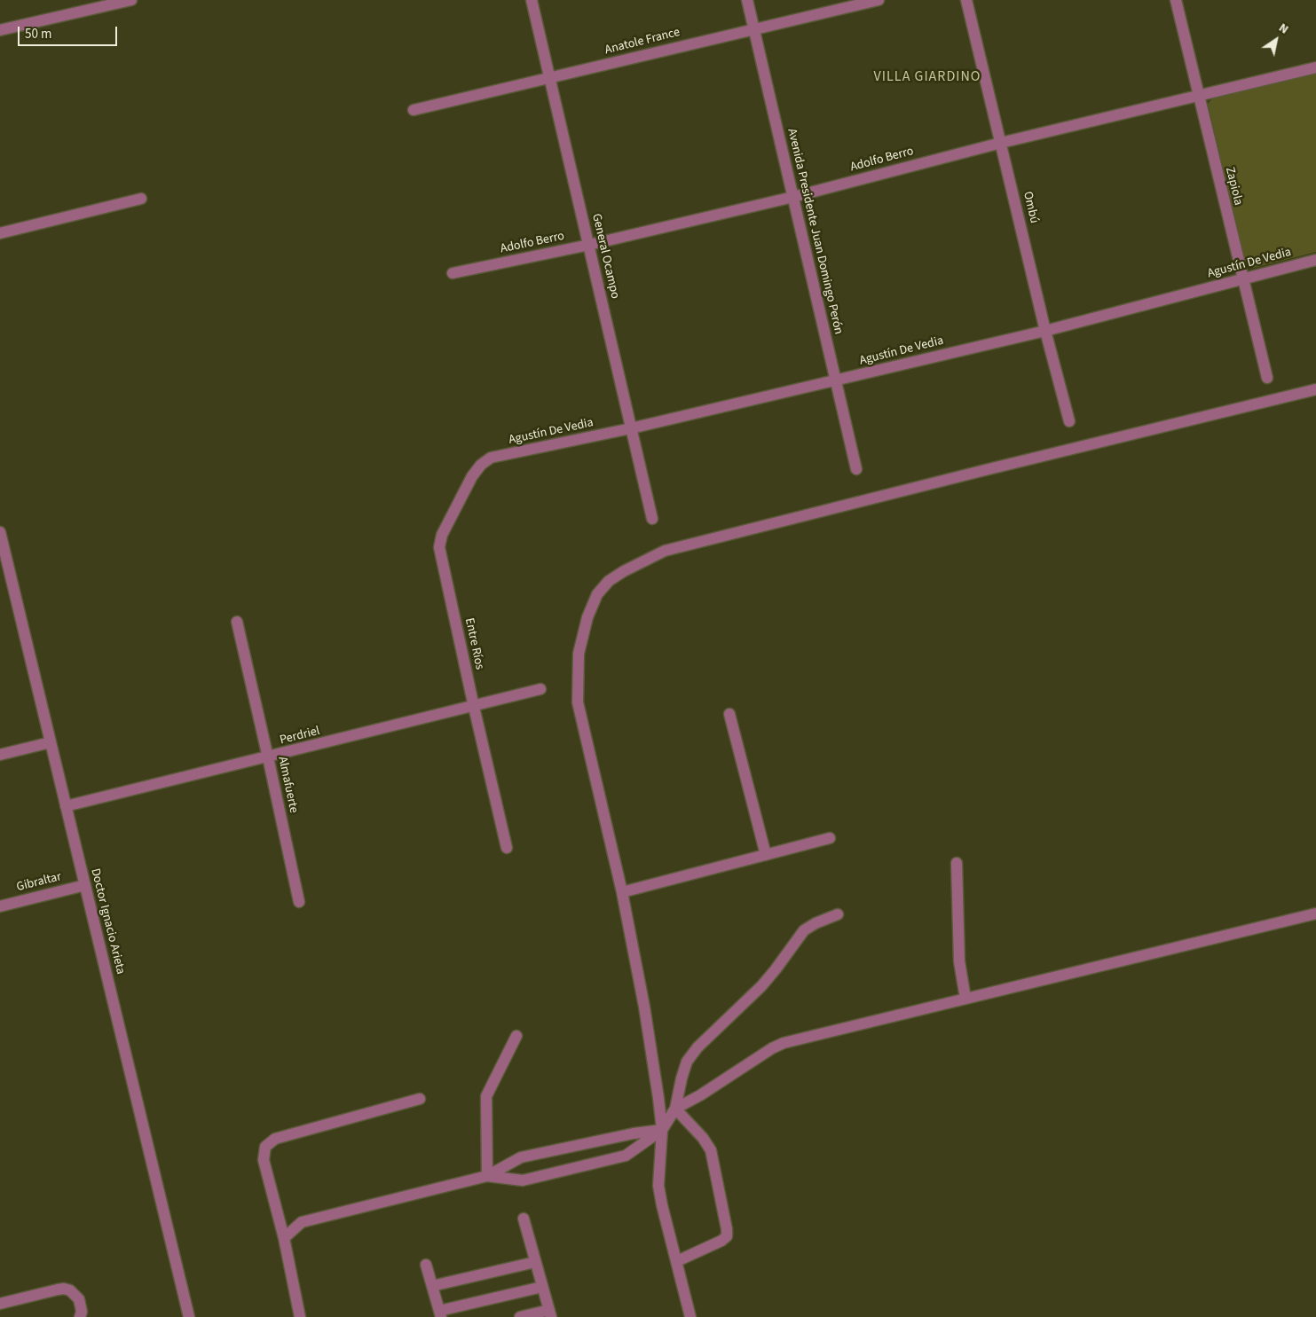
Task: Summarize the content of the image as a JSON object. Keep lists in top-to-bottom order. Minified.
{"streets":{"street":["Anatole France","Adolfo Berro","Zapiola","Ombú","Avenida Presidente Juan Domingo Perón","General Ocampo","Agustín De Vedia","Entre Ríos","Perdriel","Almafuerte","Gibraltar","Doctor Ignacio Arieta"]},"crossings":[["Anatole France","Avenida Presidente Juan Domingo Perón"],["Anatole France","General Ocampo"],["Adolfo Berro","Zapiola"],["Adolfo Berro","Ombú"],["Adolfo Berro","Avenida Presidente Juan Domingo Perón"],["Adolfo Berro","General Ocampo"],["Zapiola","Agustín De Vedia"],["Ombú","Agustín De Vedia"],["Avenida Presidente Juan Domingo Perón","Agustín De Vedia"],["General Ocampo","Agustín De Vedia"],["Agustín De Vedia","Entre Ríos"],["Entre Ríos","Perdriel"],["Perdriel","Almafuerte"],["Perdriel","Doctor Ignacio Arieta"],["Gibraltar","Doctor Ignacio Arieta"]],"districts":["VILLA GIARDINO"],"scale_bar":"50 m","north":"top right"}
